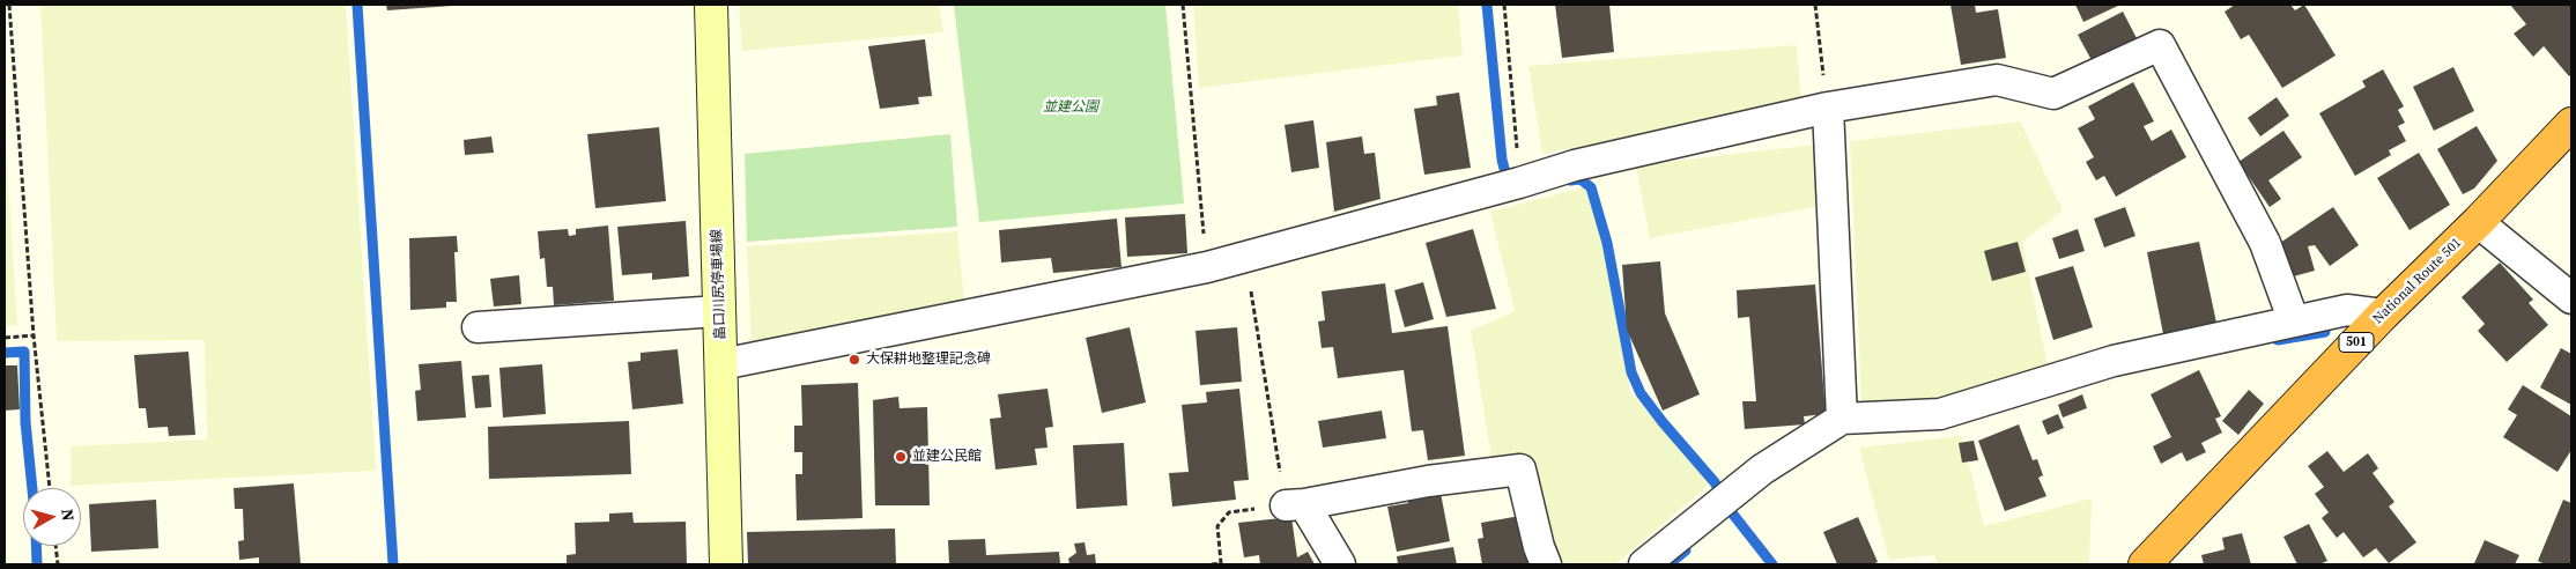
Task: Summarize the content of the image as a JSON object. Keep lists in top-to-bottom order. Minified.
{"streets":{"highway":["National Route 501","501"],"main road":["畠口川尻停車場線"]},"parks":["並建公園"],"places":["大保耕地整理記念碑","並建公民館"],"north":"right"}
